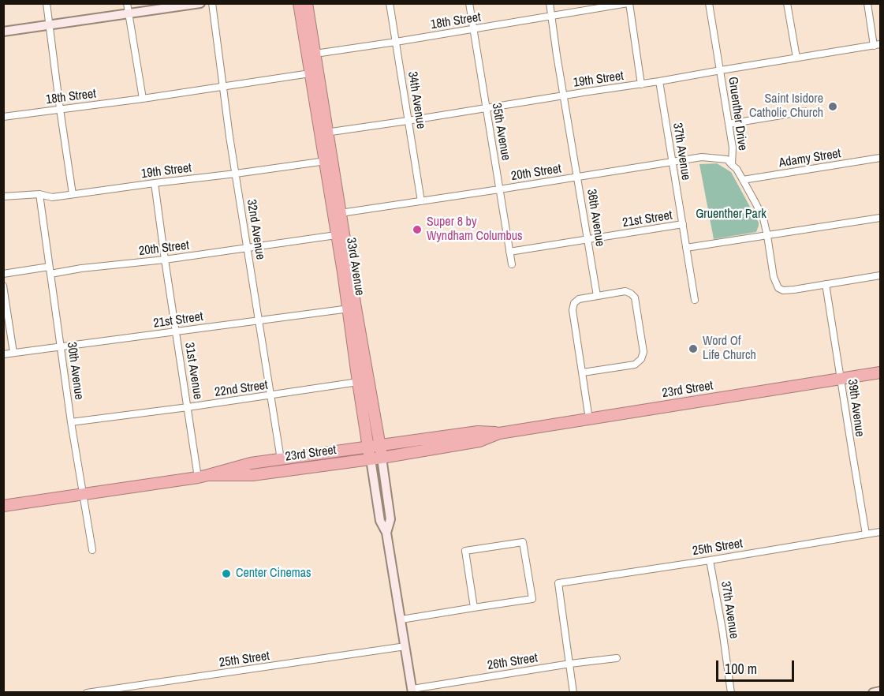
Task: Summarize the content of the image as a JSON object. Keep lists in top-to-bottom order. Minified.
{"streets":{"highway":["33rd Avenue","23rd Street"],"street":["18th Street","19th Street","34th Avenue","Gruenther Drive","35th Avenue","37th Avenue","Adamy Street","20th Street","36th Avenue","21st Street","32nd Avenue","30th Avenue","31st Avenue","22nd Street","39th Avenue","25th Street","26th Street"]},"crossings":[["18th Street","34th Avenue"],["18th Street","35th Avenue"],["18th Street","36th Avenue"],["18th Street","32nd Avenue"],["18th Street","33rd Avenue"],["19th Street","34th Avenue"],["19th Street","Gruenther Drive"],["19th Street","35th Avenue"],["19th Street","37th Avenue"],["19th Street","36th Avenue"],["19th Street","32nd Avenue"],["19th Street","33rd Avenue"],["19th Street","30th Avenue"],["19th Street","31st Avenue"],["34th Avenue","20th Street"],["Gruenther Drive","Adamy Street"],["Gruenther Drive","20th Street"],["Gruenther Drive","39th Avenue"],["35th Avenue","20th Street"],["35th Avenue","21st Street"],["37th Avenue","20th Street"],["37th Avenue","21st Street"],["37th Avenue","25th Street"],["20th Street","36th Avenue"],["20th Street","32nd Avenue"],["20th Street","33rd Avenue"],["20th Street","30th Avenue"],["20th Street","31st Avenue"],["36th Avenue","21st Street"],["21st Street","32nd Avenue"],["21st Street","33rd Avenue"],["21st Street","30th Avenue"],["21st Street","31st Avenue"],["32nd Avenue","22nd Street"],["32nd Avenue","23rd Street"],["33rd Avenue","22nd Street"],["33rd Avenue","23rd Street"],["33rd Avenue","25th Street"],["33rd Avenue","26th Street"],["30th Avenue","22nd Street"],["30th Avenue","23rd Street"],["31st Avenue","22nd Street"],["31st Avenue","23rd Street"],["23rd Street","39th Avenue"],["39th Avenue","25th Street"],["25th Street","26th Street"]],"parks":["Gruenther Park"],"places":["Saint Isidore Catholic Church","Super 8 by Wyndham Columbus","Word Of Life Church","Center Cinemas"],"scale_bar":"100 m"}
